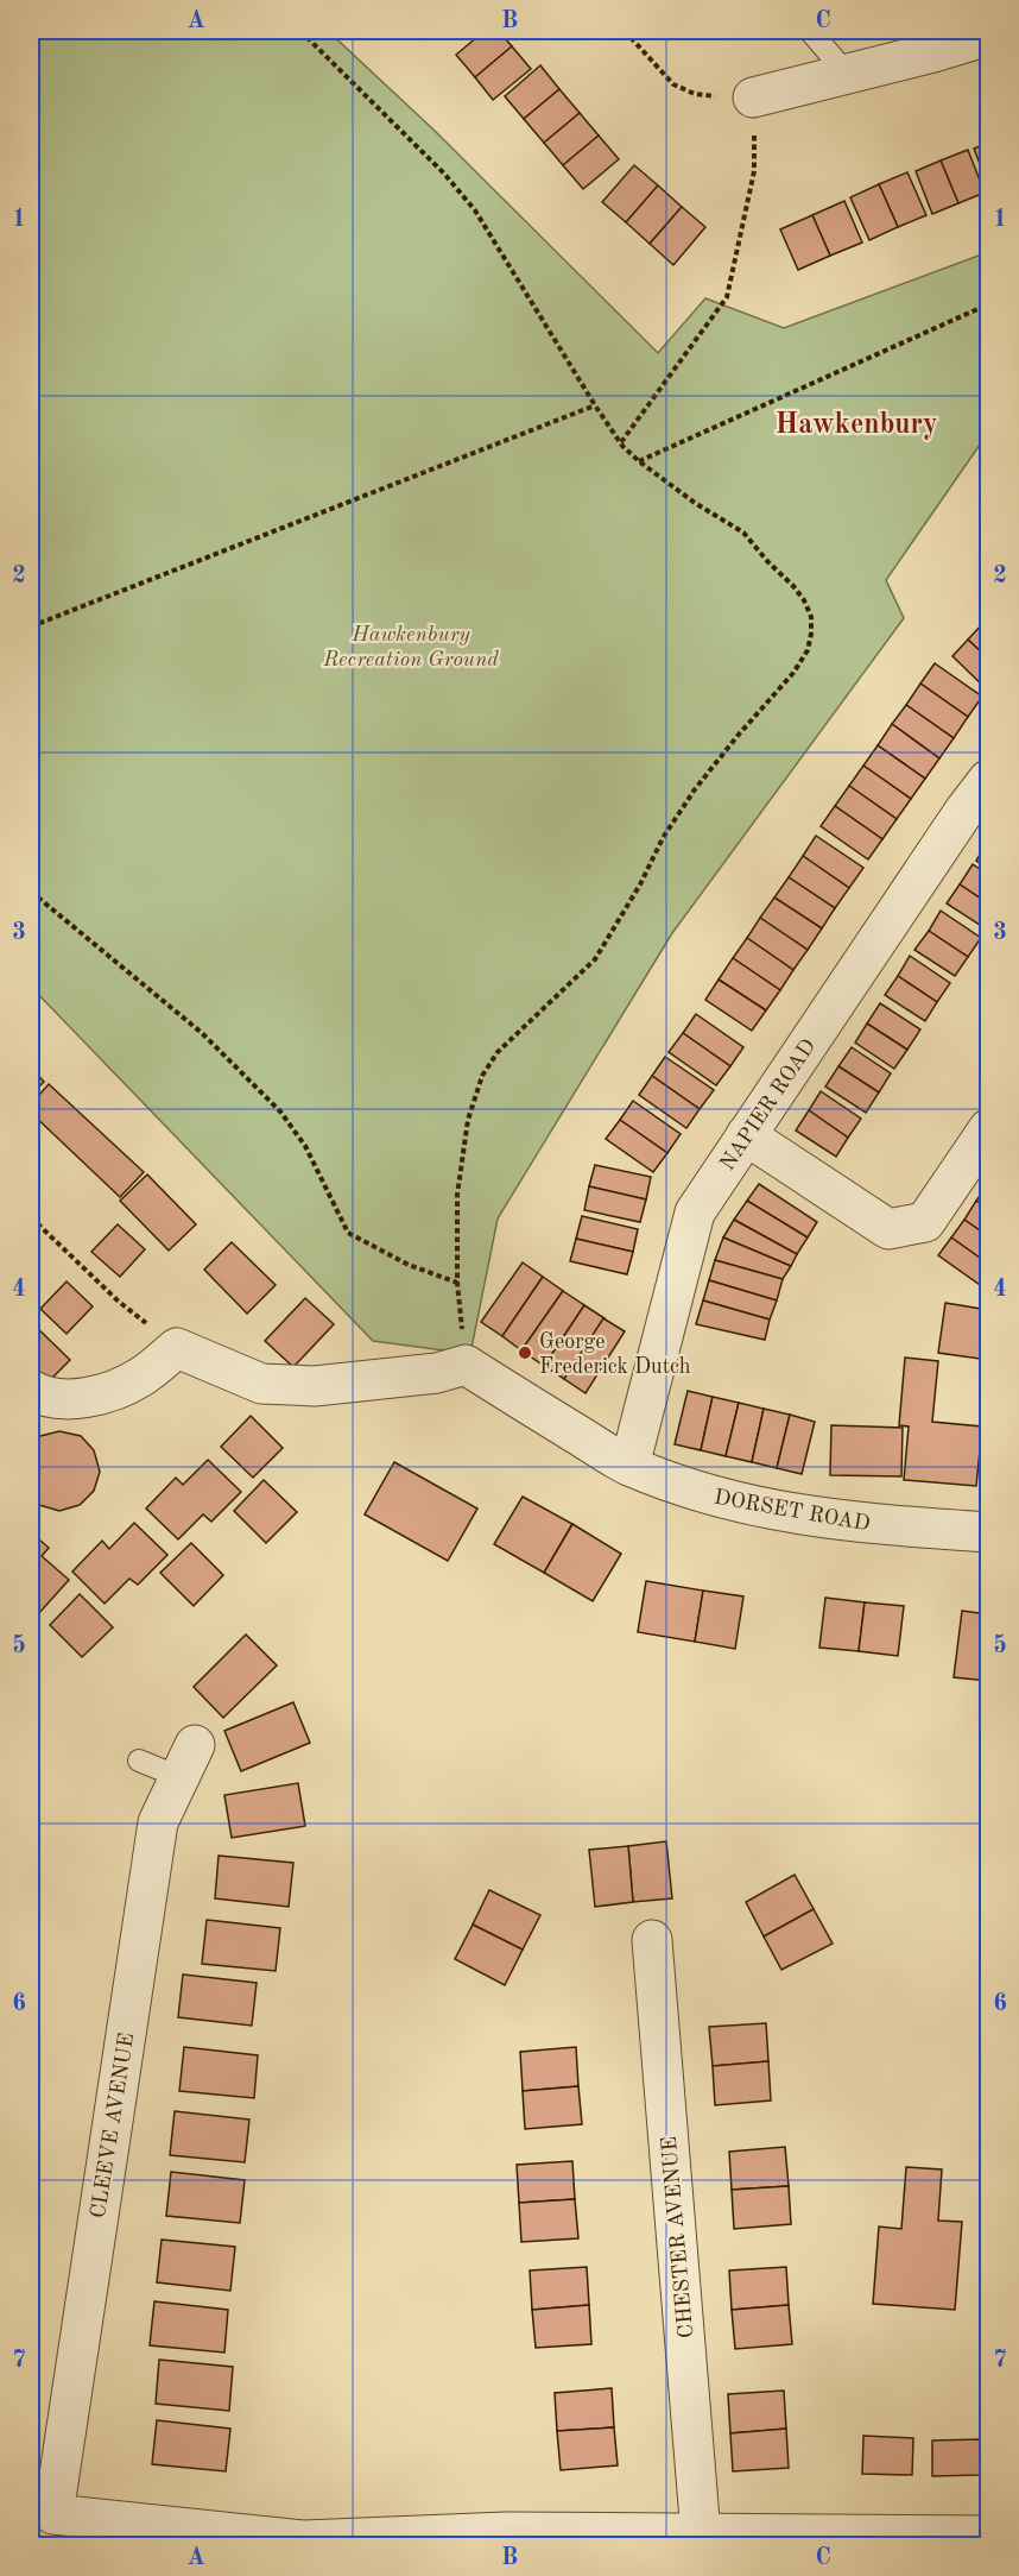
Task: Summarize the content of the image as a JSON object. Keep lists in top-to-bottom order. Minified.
{"streets":{"street":["NAPIER ROAD","DORSET ROAD","CLEEVE AVENUE","CHESTER AVENUE"]},"crossings":[["NAPIER ROAD","DORSET ROAD"]],"districts":["Hawkenbury"],"parks":["Hawkenbury Recreation Ground"],"places":["George Frederick Dutch"],"grid":{"columns":["A","B","C"],"rows":["1","2","3","4","5","6","7"]}}
